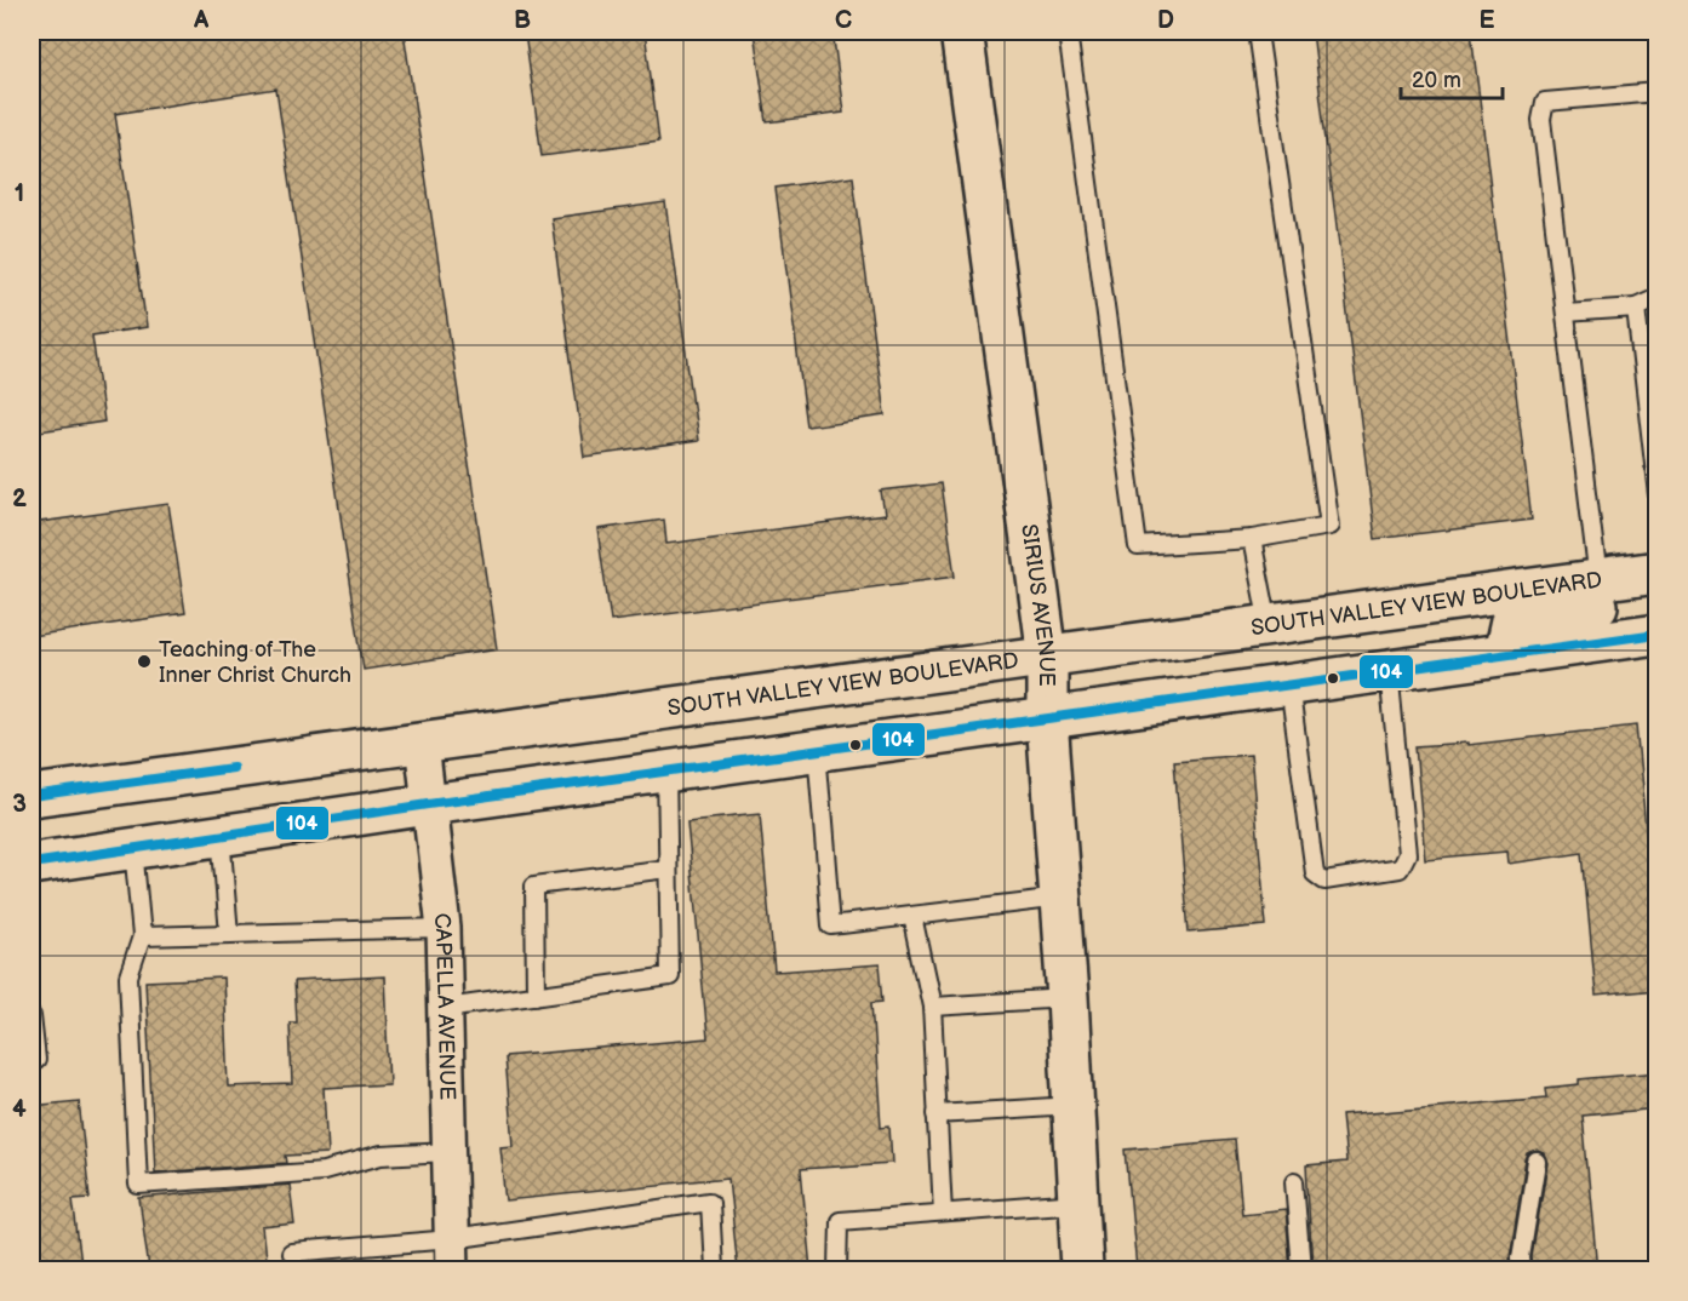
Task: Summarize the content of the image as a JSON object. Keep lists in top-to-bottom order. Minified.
{"streets":{"main road":["SOUTH VALLEY VIEW BOULEVARD","SIRIUS AVENUE"],"street":["CAPELLA AVENUE"]},"crossings":[["SOUTH VALLEY VIEW BOULEVARD","SIRIUS AVENUE"],["SOUTH VALLEY VIEW BOULEVARD","CAPELLA AVENUE"]],"places":["Teaching of The Inner Christ Church"],"lines":["transit line 104"],"scale_bar":"20 m","grid":{"columns":["A","B","C","D","E"],"rows":["1","2","3","4"]}}
